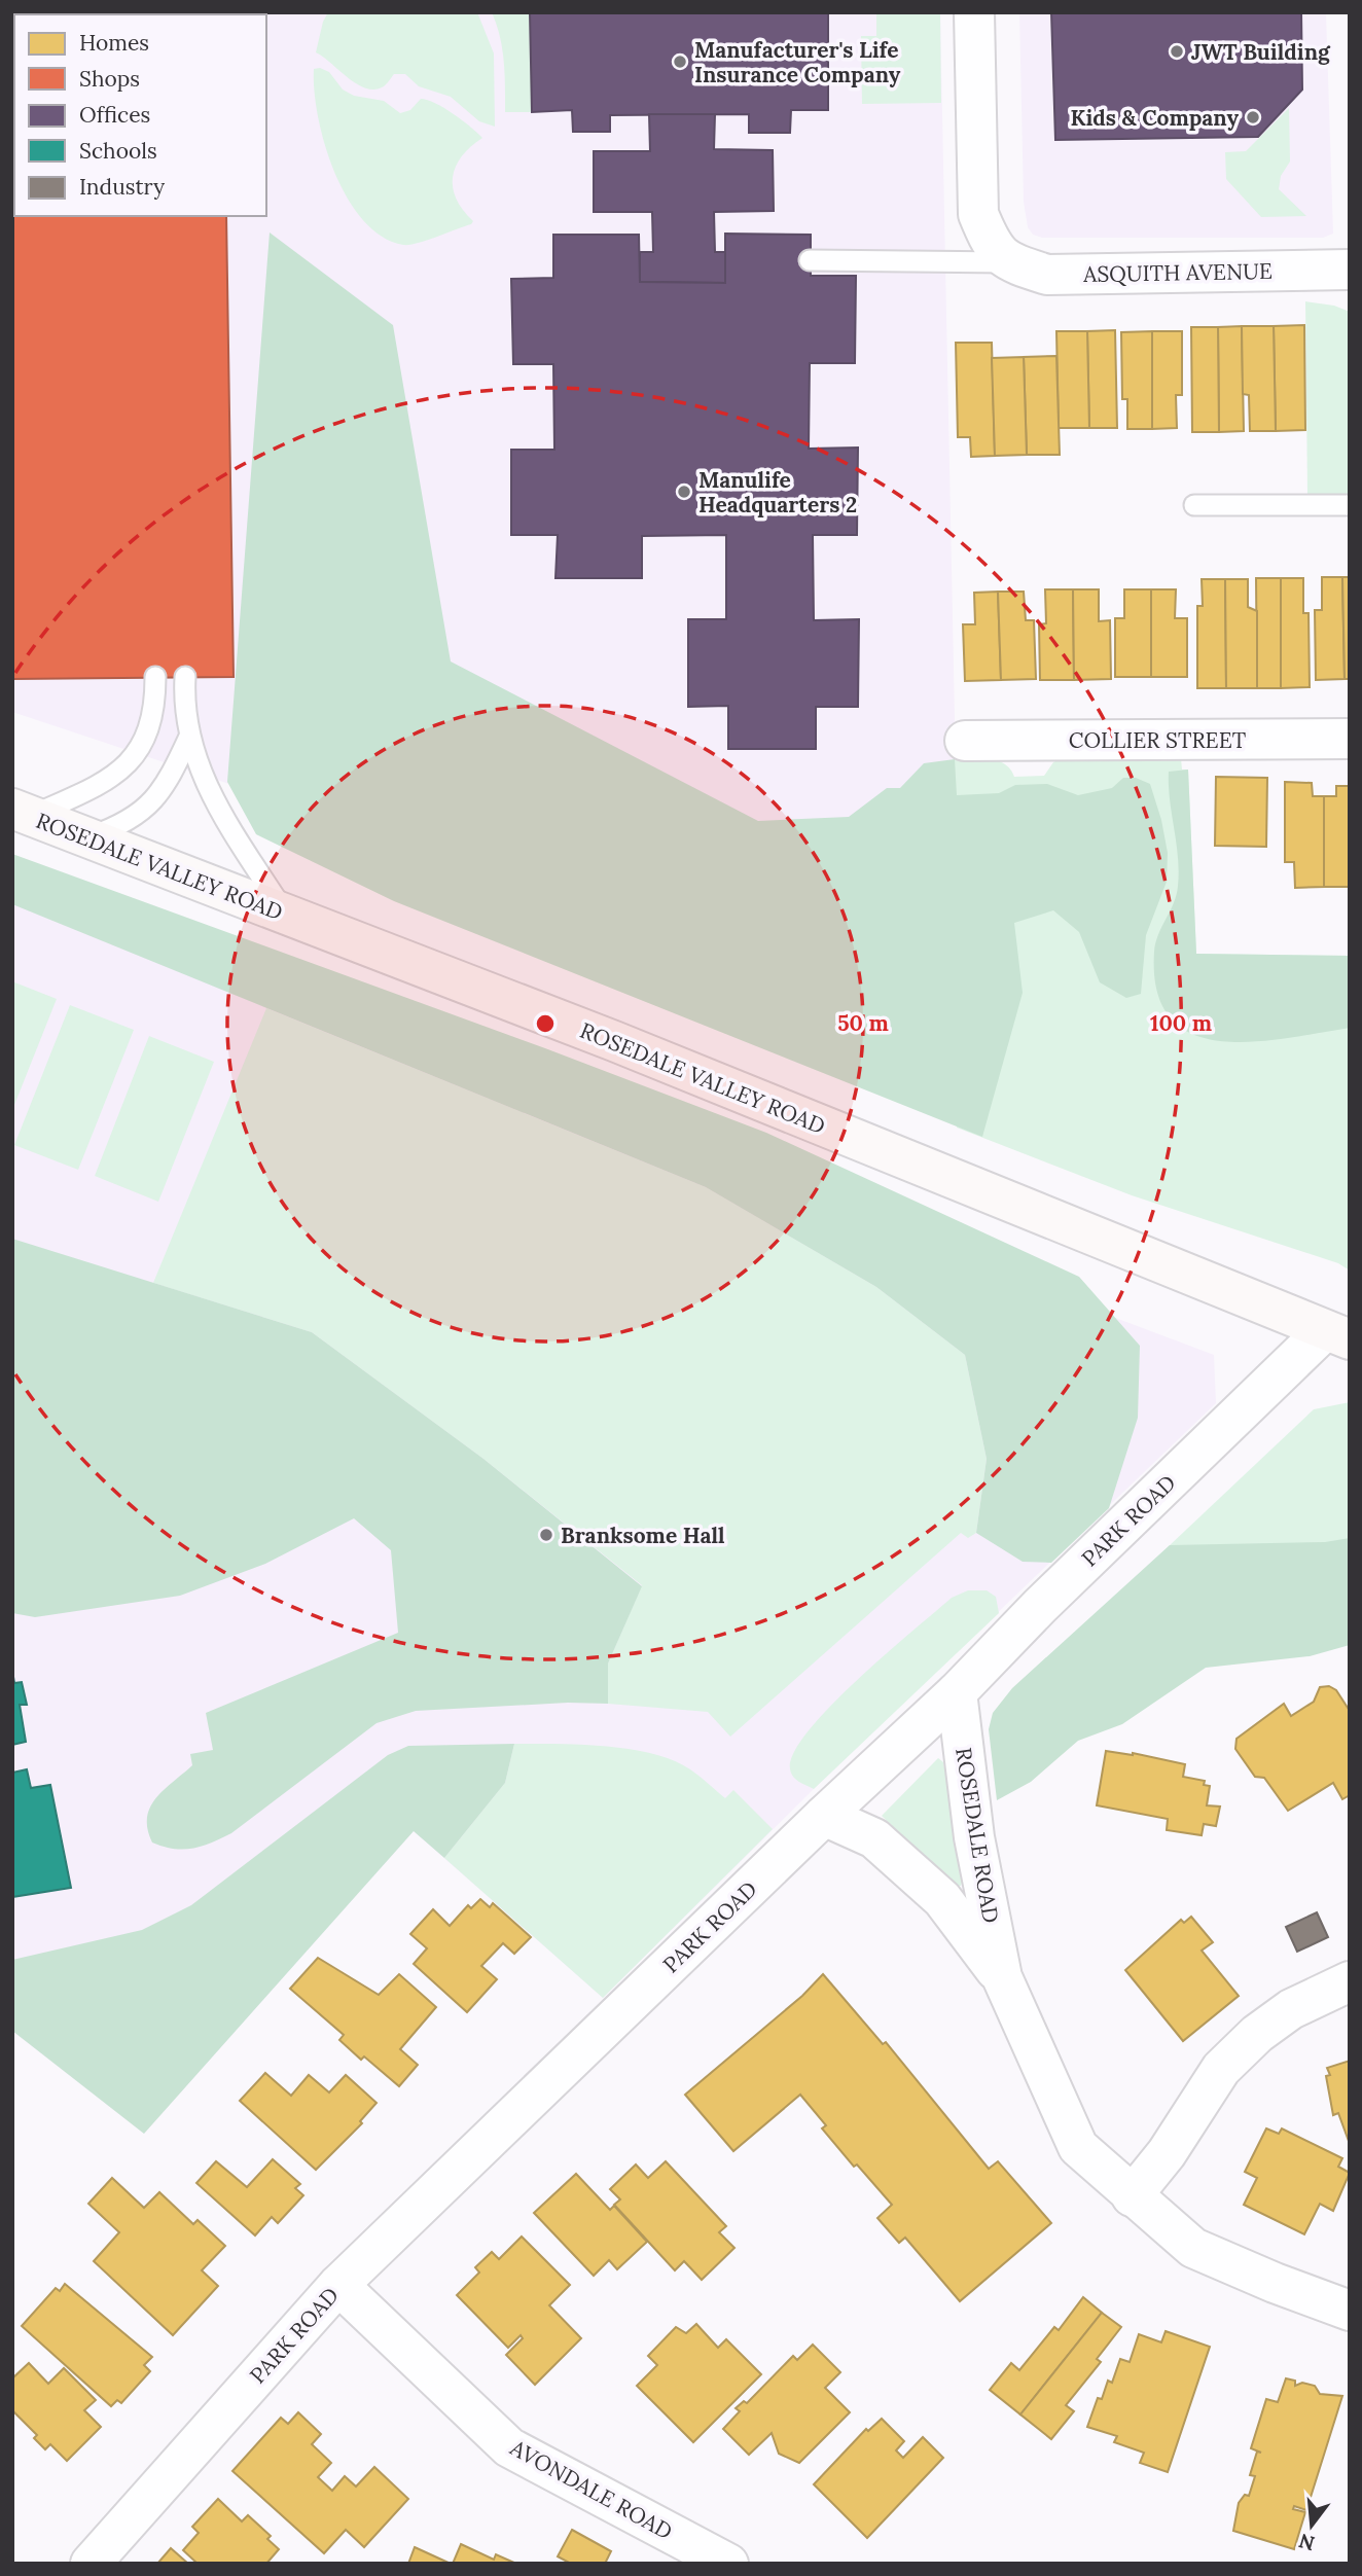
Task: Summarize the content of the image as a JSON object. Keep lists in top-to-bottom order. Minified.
{"streets":{"street":["ASQUITH AVENUE","COLLIER STREET","ROSEDALE VALLEY ROAD","PARK ROAD","ROSEDALE ROAD","AVONDALE ROAD"]},"crossings":[["ROSEDALE VALLEY ROAD","PARK ROAD"],["PARK ROAD","ROSEDALE ROAD"],["PARK ROAD","AVONDALE ROAD"]],"places":["JWT Building","Manufacturer's Life Insurance Company","Kids & Company","Manulife Headquarters 2","Branksome Hall"],"legend":["Homes","Shops","Offices","Schools","Industry"],"north":"bottom","rings":["50 m","100 m"]}
